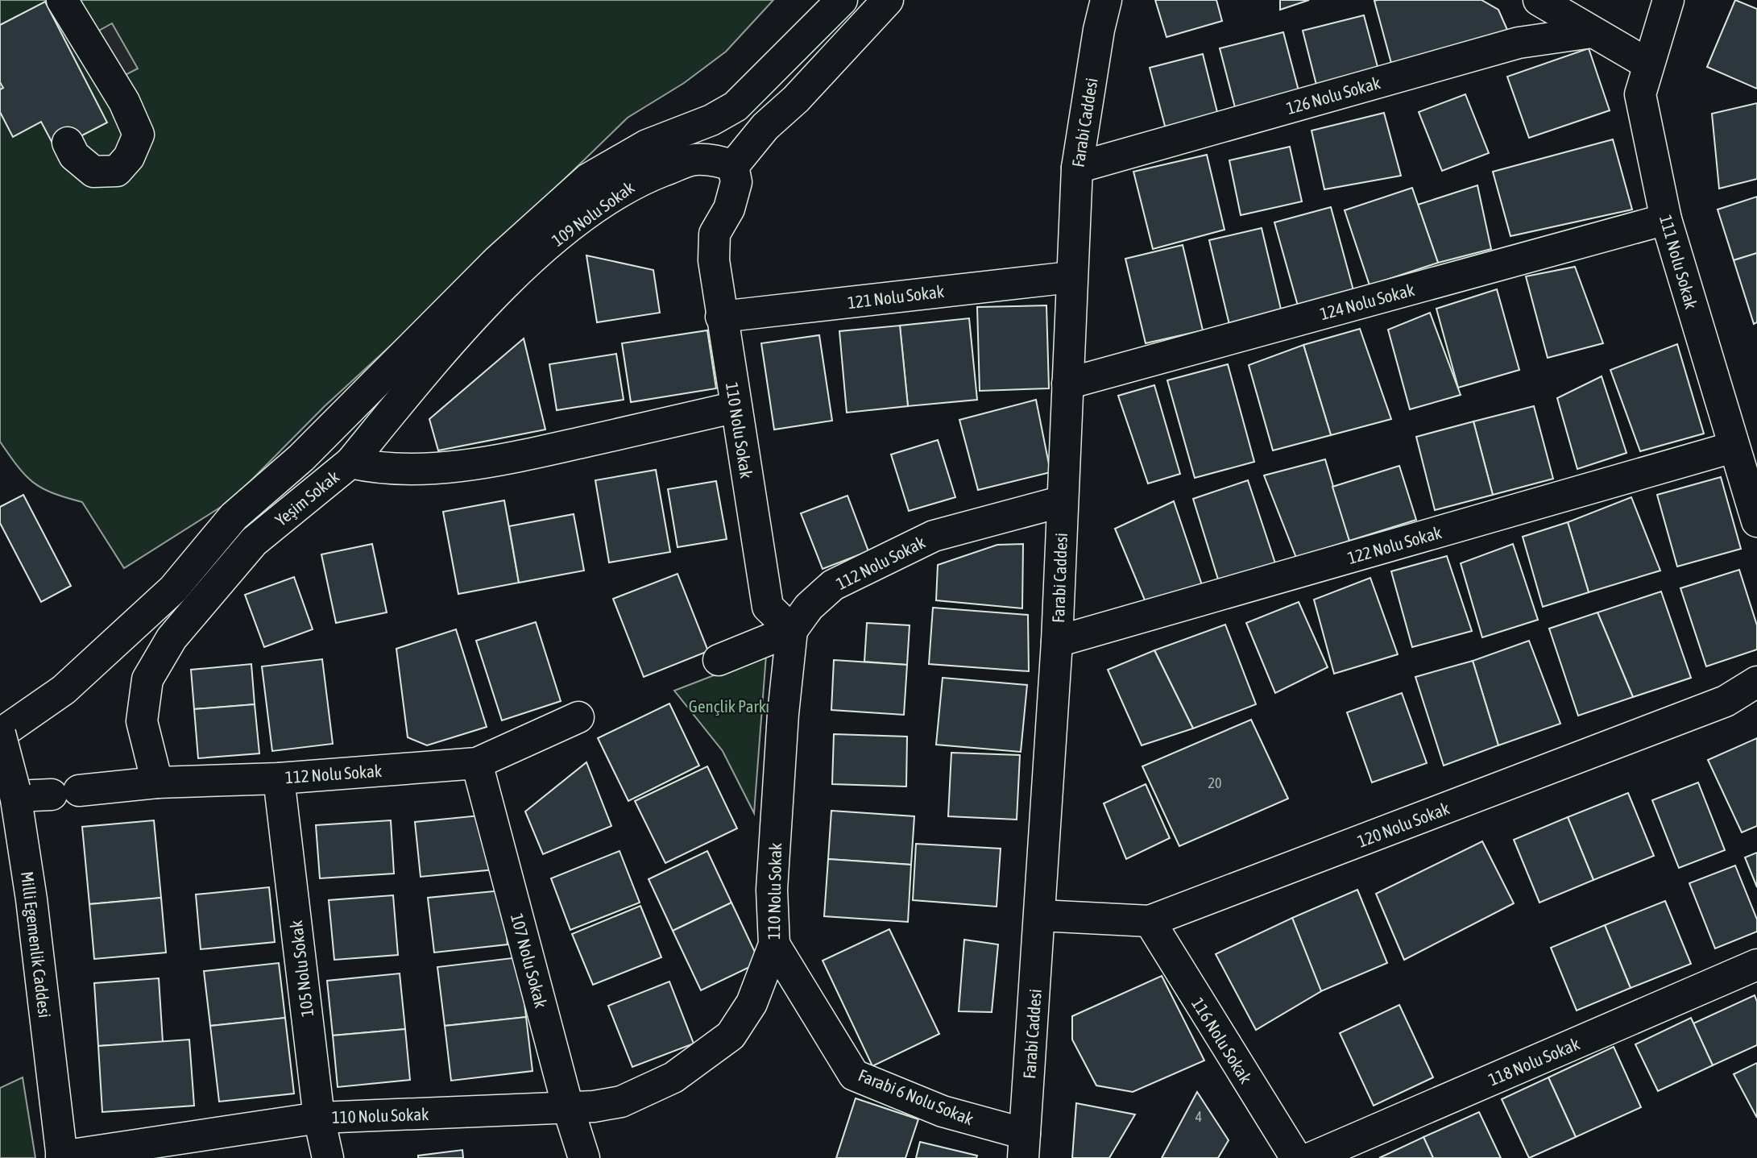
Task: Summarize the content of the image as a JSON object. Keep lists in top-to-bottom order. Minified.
{"streets":{"street":["126 Nolu Sokak","Farabi Caddesi","109 Nolu Sokak","111 Nolu Sokak","121 Nolu Sokak","124 Nolu Sokak","110 Nolu Sokak","Yeşim Sokak","122 Nolu Sokak","112 Nolu Sokak","120 Nolu Sokak","Milli Egemenlik Caddesi","107 Nolu Sokak","105 Nolu Sokak","116 Nolu Sokak","118 Nolu Sokak","Farabi 6 Nolu Sokak"]},"crossings":[["126 Nolu Sokak","Farabi Caddesi"],["Farabi Caddesi","121 Nolu Sokak"],["Farabi Caddesi","124 Nolu Sokak"],["Farabi Caddesi","122 Nolu Sokak"],["Farabi Caddesi","112 Nolu Sokak"],["Farabi Caddesi","120 Nolu Sokak"],["Farabi Caddesi","Farabi 6 Nolu Sokak"],["109 Nolu Sokak","110 Nolu Sokak"],["109 Nolu Sokak","Yeşim Sokak"],["111 Nolu Sokak","124 Nolu Sokak"],["111 Nolu Sokak","122 Nolu Sokak"],["121 Nolu Sokak","110 Nolu Sokak"],["110 Nolu Sokak","Yeşim Sokak"],["110 Nolu Sokak","112 Nolu Sokak"],["110 Nolu Sokak","Milli Egemenlik Caddesi"],["110 Nolu Sokak","107 Nolu Sokak"],["110 Nolu Sokak","105 Nolu Sokak"],["110 Nolu Sokak","Farabi 6 Nolu Sokak"],["Yeşim Sokak","112 Nolu Sokak"],["112 Nolu Sokak","Milli Egemenlik Caddesi"],["112 Nolu Sokak","107 Nolu Sokak"],["112 Nolu Sokak","105 Nolu Sokak"],["120 Nolu Sokak","116 Nolu Sokak"]],"parks":["Gençlik Parkı"],"house_numbers":["20","4"]}
